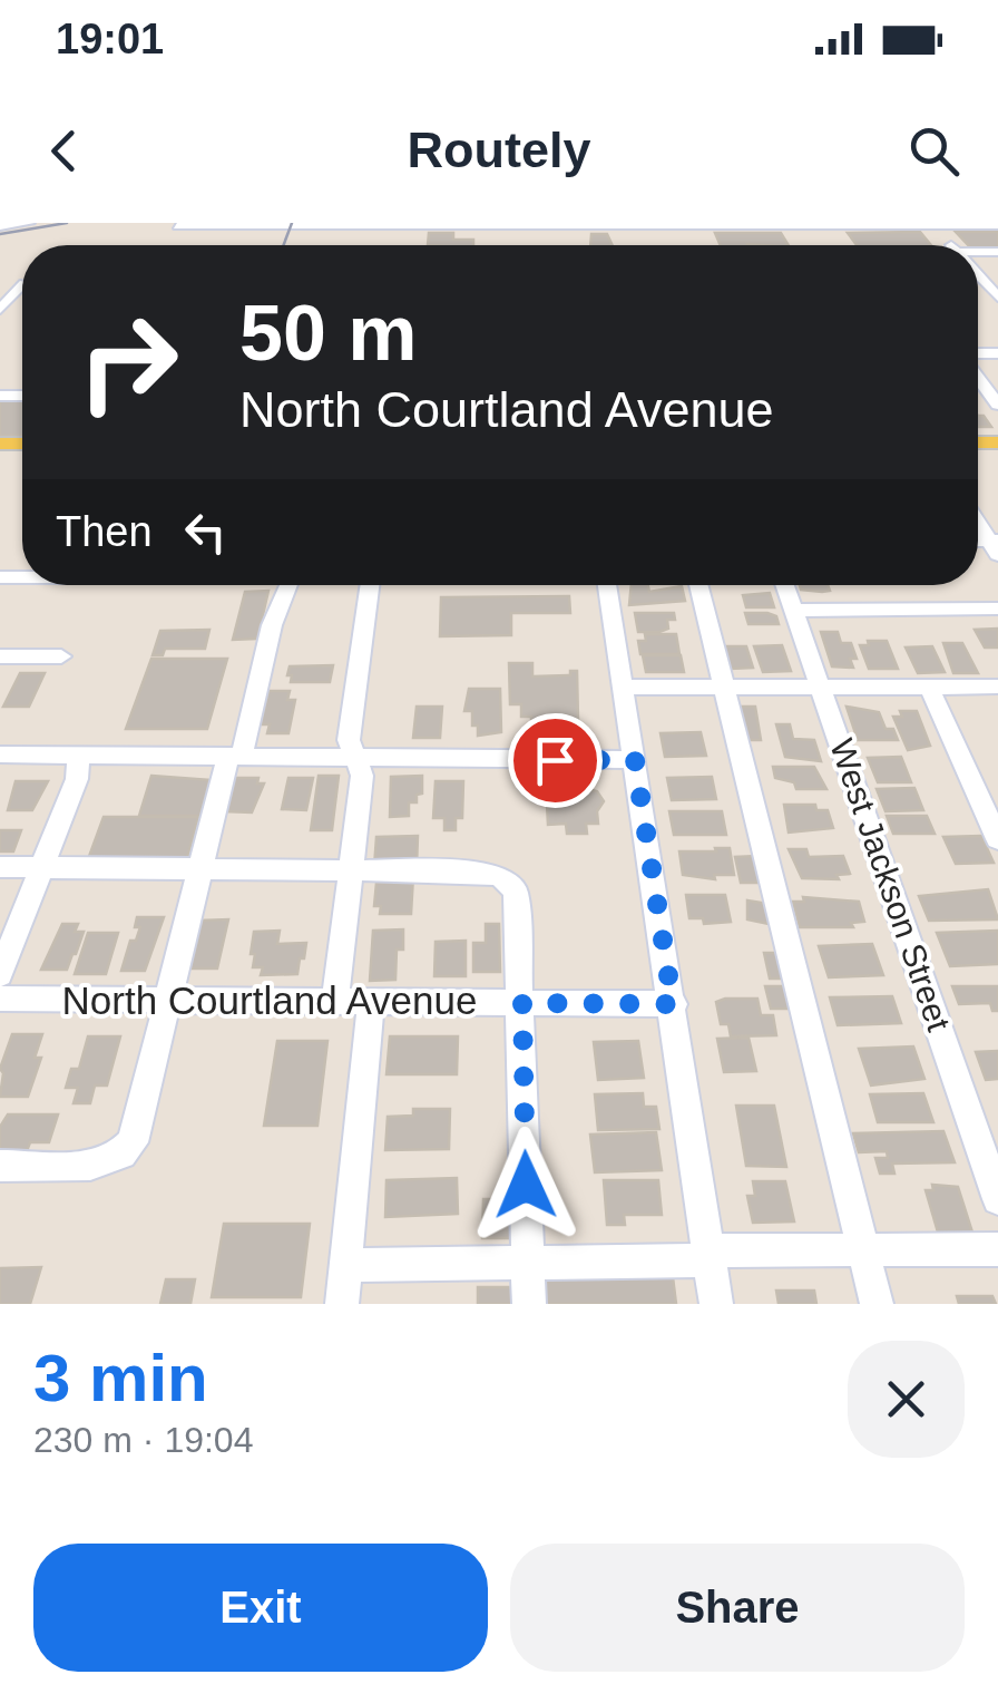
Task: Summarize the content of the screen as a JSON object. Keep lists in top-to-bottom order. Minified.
{"streets":{"street":["West Jackson Street","North Courtland Avenue"]},"page":{"status":"19:01","header":"Routely","turn":["50 m","North Courtland Avenue"],"then":"Then","heading":["3 min","230 m · 19:04"],"buttons":["Exit","Share"]}}
